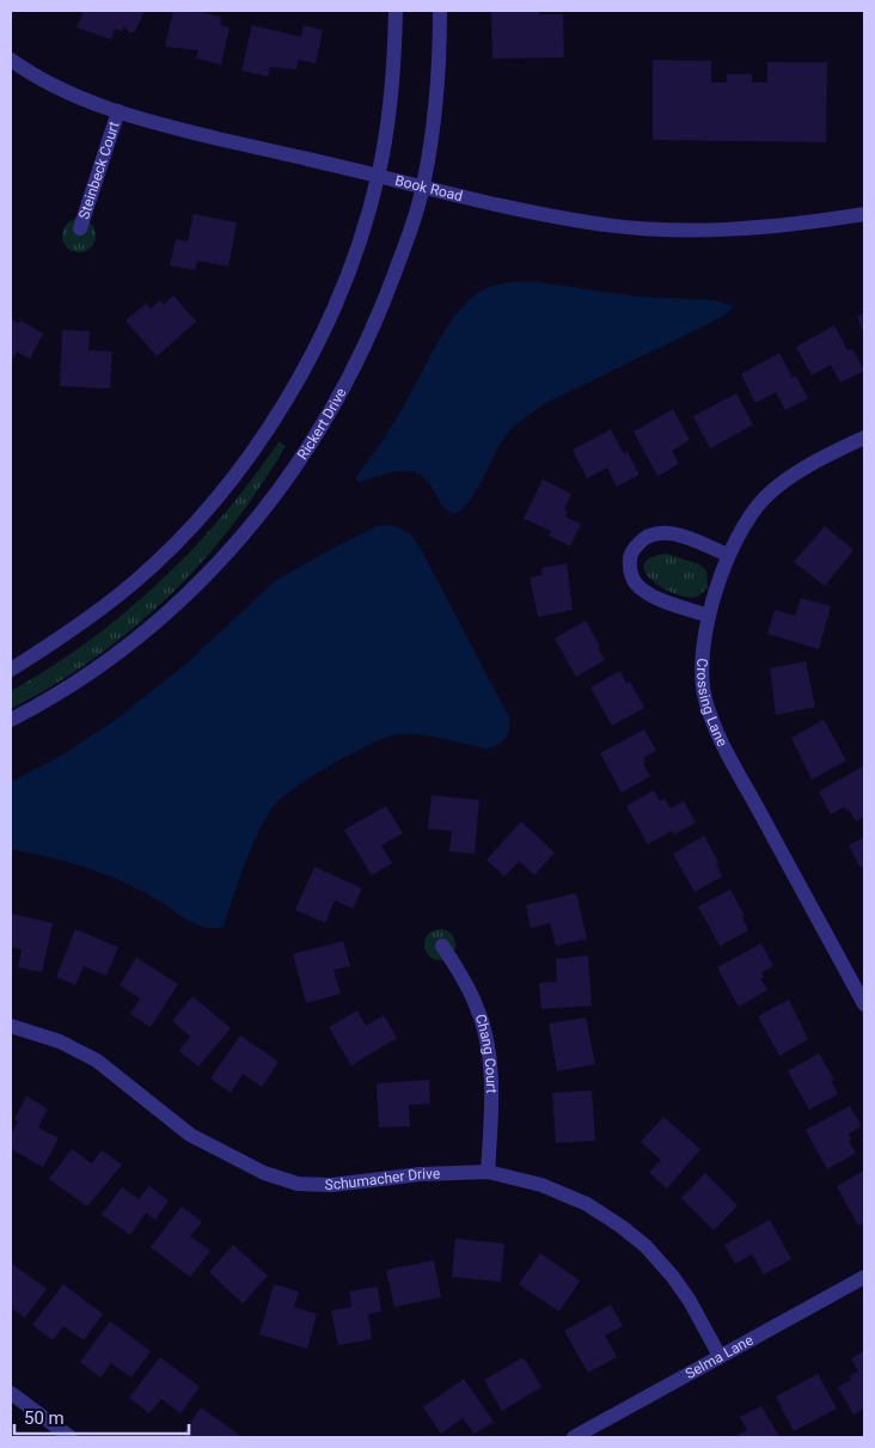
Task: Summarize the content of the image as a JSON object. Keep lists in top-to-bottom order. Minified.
{"streets":{"street":["Steinbeck Court","Book Road","Rickert Drive","Crossing Lane","Chang Court","Schumacher Drive","Selma Lane"]},"crossings":[["Steinbeck Court","Book Road"],["Book Road","Rickert Drive"],["Chang Court","Schumacher Drive"],["Schumacher Drive","Selma Lane"]],"scale_bar":"50 m"}
